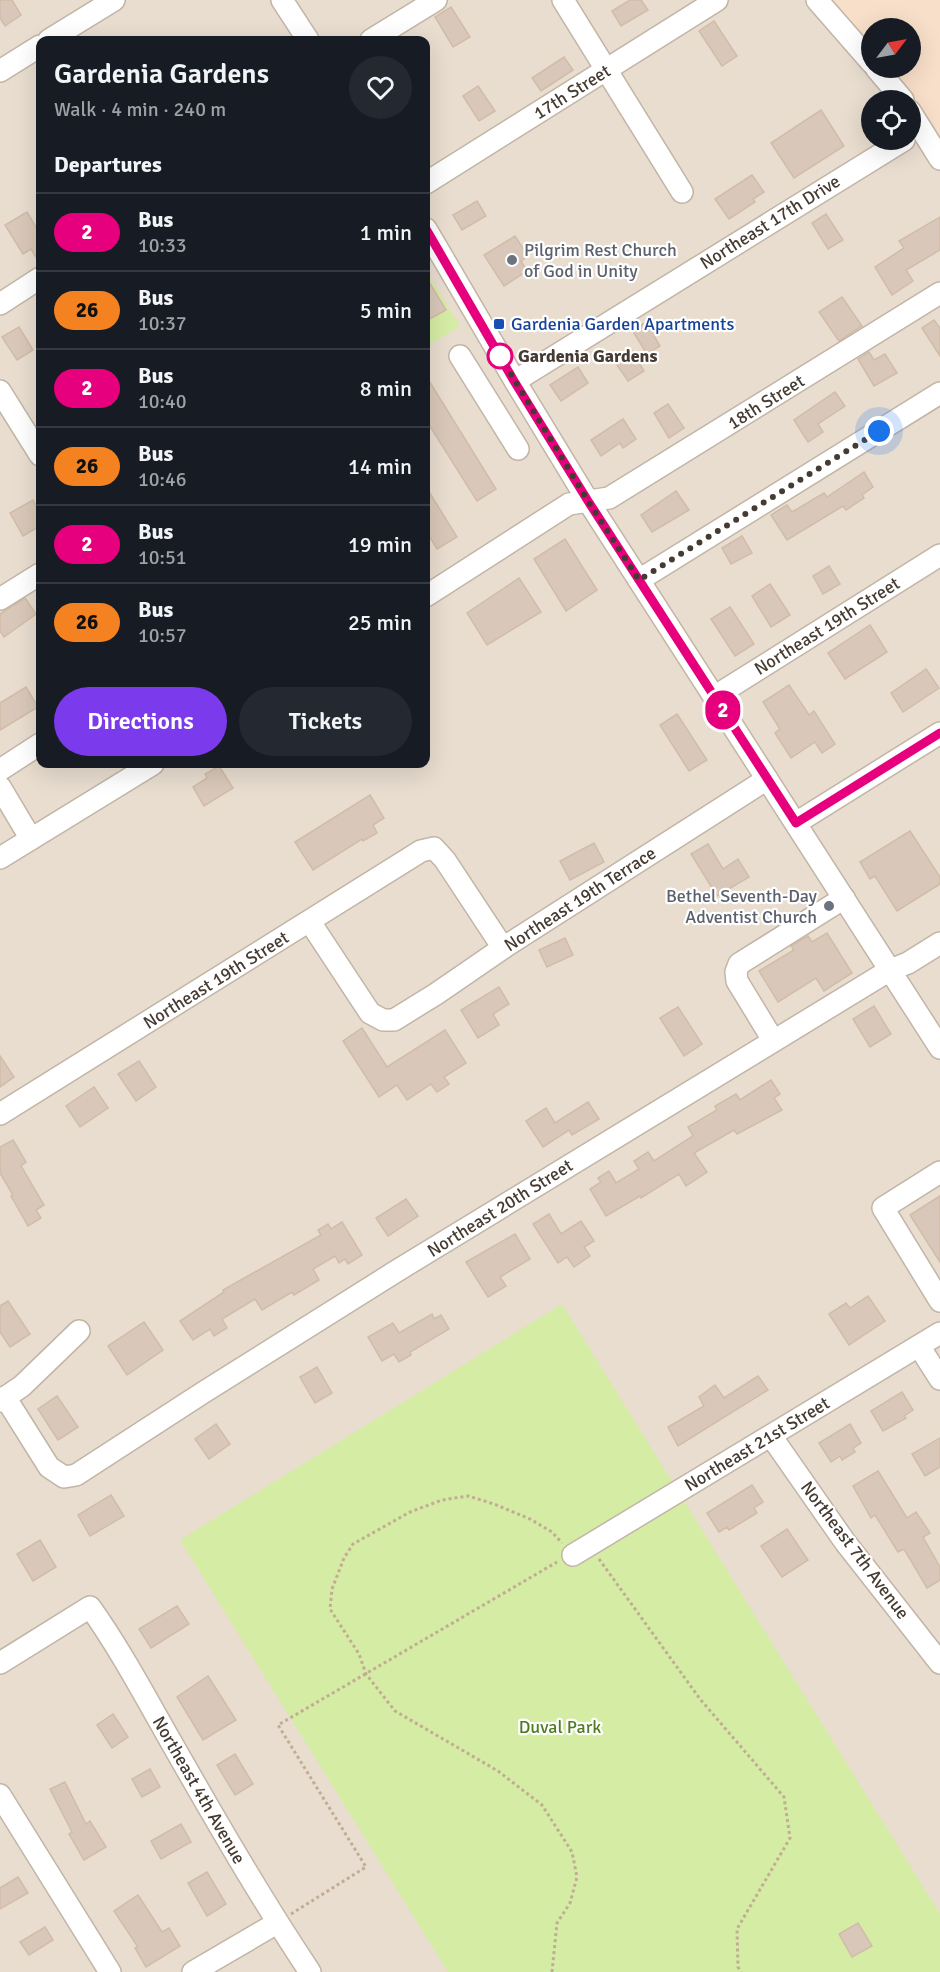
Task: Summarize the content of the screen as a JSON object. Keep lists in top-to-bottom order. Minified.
{"streets":{"street":["17th Street","Northeast 17th Drive","18th Street","Northeast 19th Street","Northeast 19th Terrace","Northeast 20th Street","Northeast 21st Street","Northeast 7th Avenue","Northeast 4th Avenue"]},"crossings":[["Northeast 19th Street","Northeast 19th Terrace"],["Northeast 21st Street","Northeast 7th Avenue"]],"parks":["Duval Park"],"places":{"other":["Pilgrim Rest Church of God in Unity","Gardenia Gardens","Bethel Seventh-Day Adventist Church"],"transit":["Gardenia Garden Apartments"]},"lines":["bus line 2"],"north":"top right","page":{"on_map":"2","heading":[["Gardenia Gardens","Walk · 4 min · 240 m"],"Departures"],"list":[{"mark":"2","name":"Bus","note":"10:33","value":"1 min"},{"mark":"26","name":"Bus","note":"10:37","value":"5 min"},{"mark":"2","name":"Bus","note":"10:40","value":"8 min"},{"mark":"26","name":"Bus","note":"10:46","value":"14 min"},{"mark":"2","name":"Bus","note":"10:51","value":"19 min"},{"mark":"26","name":"Bus","note":"10:57","value":"25 min"}],"buttons":["Directions","Tickets"]}}
